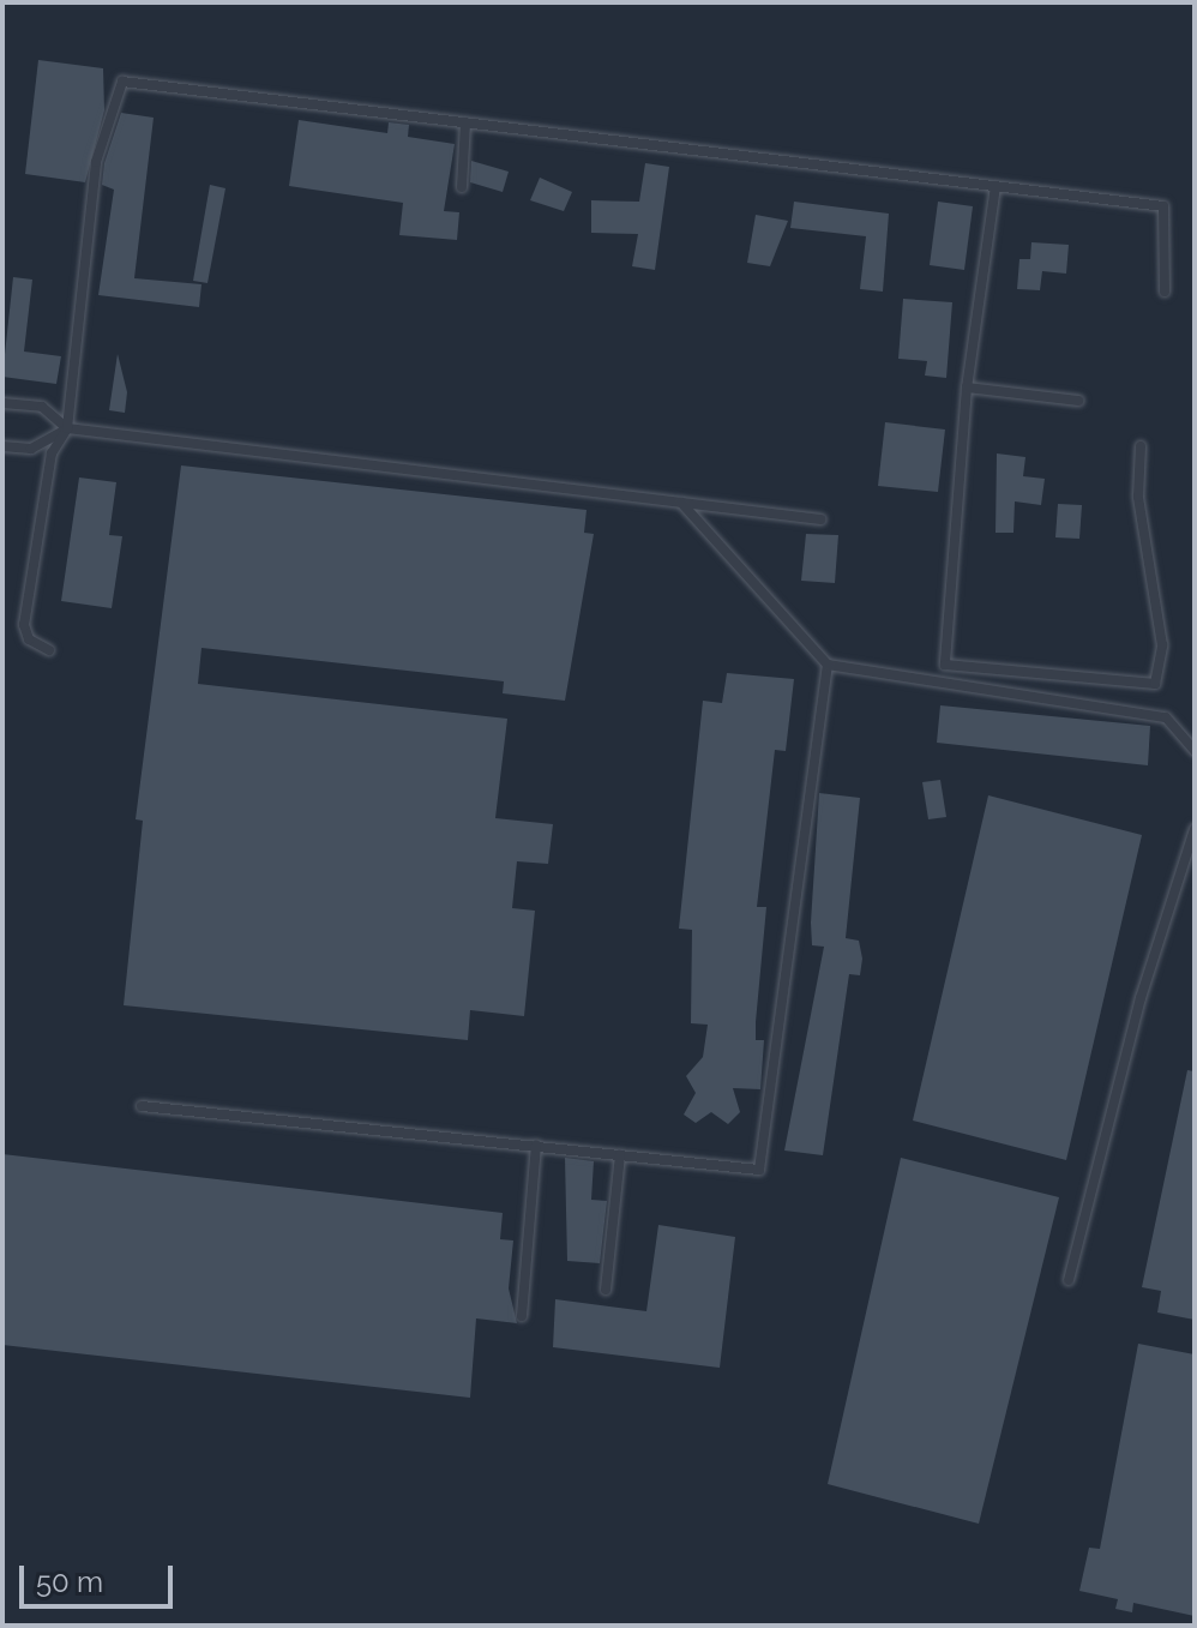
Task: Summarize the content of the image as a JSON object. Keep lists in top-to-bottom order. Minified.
{"scale_bar":"50 m"}
